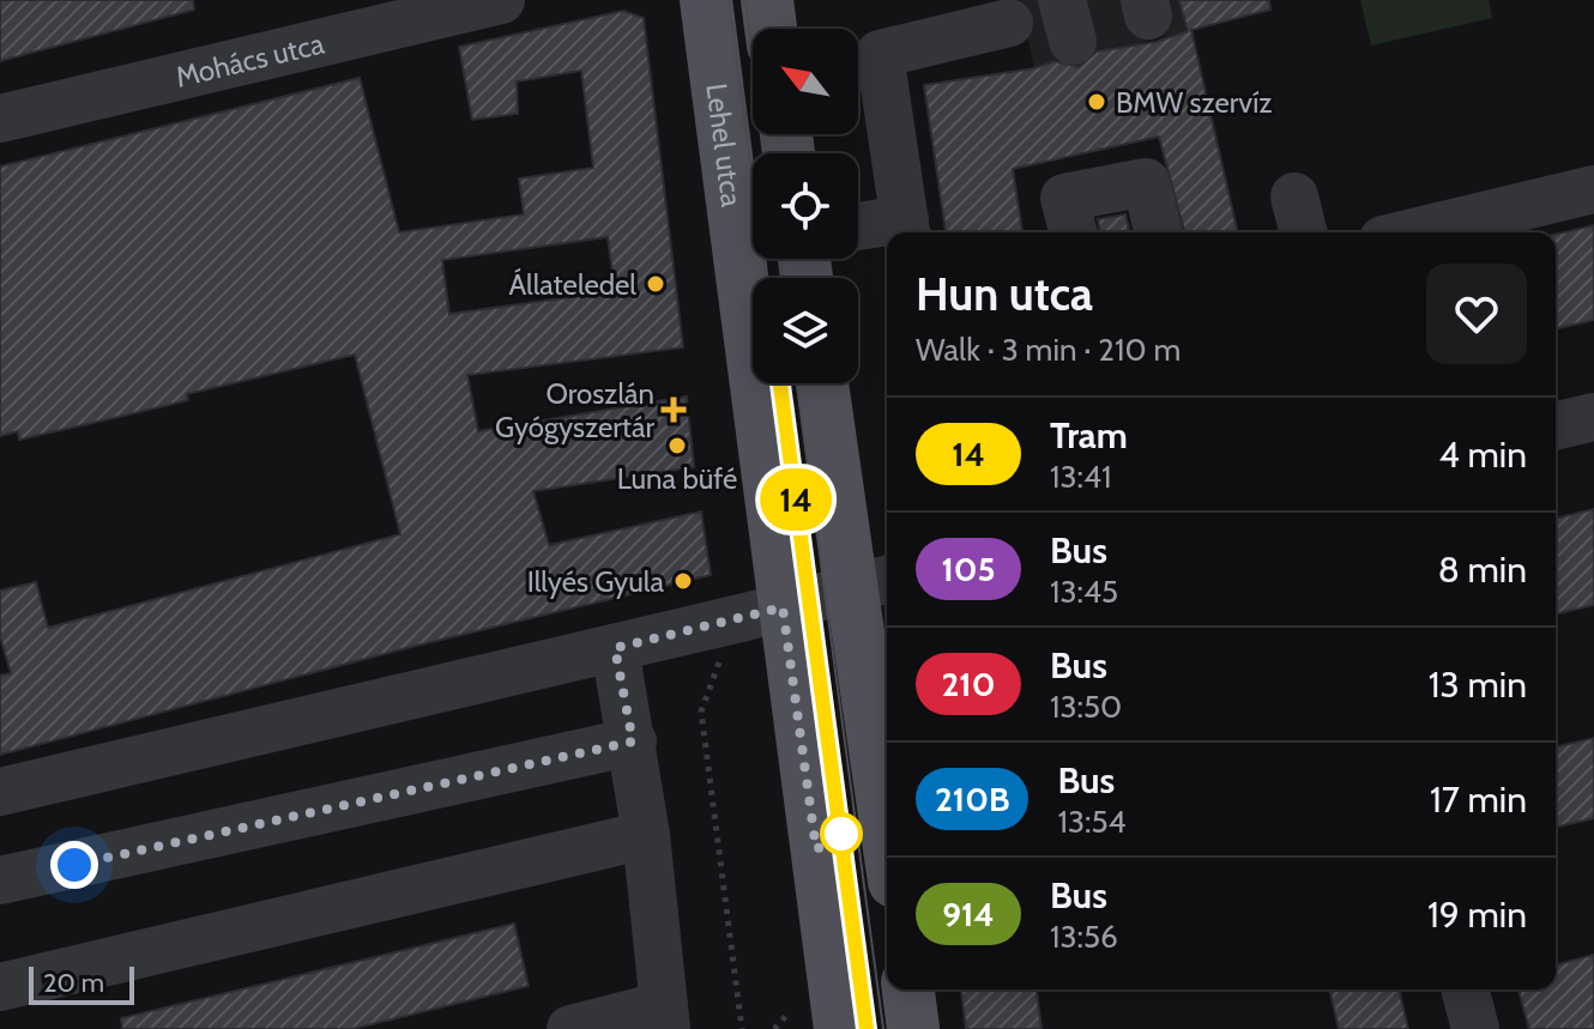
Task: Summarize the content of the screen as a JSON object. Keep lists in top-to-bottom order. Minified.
{"streets":{"main road":["Lehel utca"],"street":["Mohács utca"]},"places":{"other":["BMW szervíz","Állateledel","Luna büfé","Illyés Gyula"],"health":["Oroszlán Gyógyszertár"]},"lines":["tram line 14"],"scale_bar":"20 m","north":"top left","page":{"on_map":"14","heading":["Hun utca","Walk · 3 min · 210 m"],"list":[{"mark":"14","name":"Tram","note":"13:41","value":"4 min"},{"mark":"105","name":"Bus","note":"13:45","value":"8 min"},{"mark":"210","name":"Bus","note":"13:50","value":"13 min"},{"mark":"210B","name":"Bus","note":"13:54","value":"17 min"},{"mark":"914","name":"Bus","note":"13:56","value":"19 min"}],"scale":"20 m"}}
